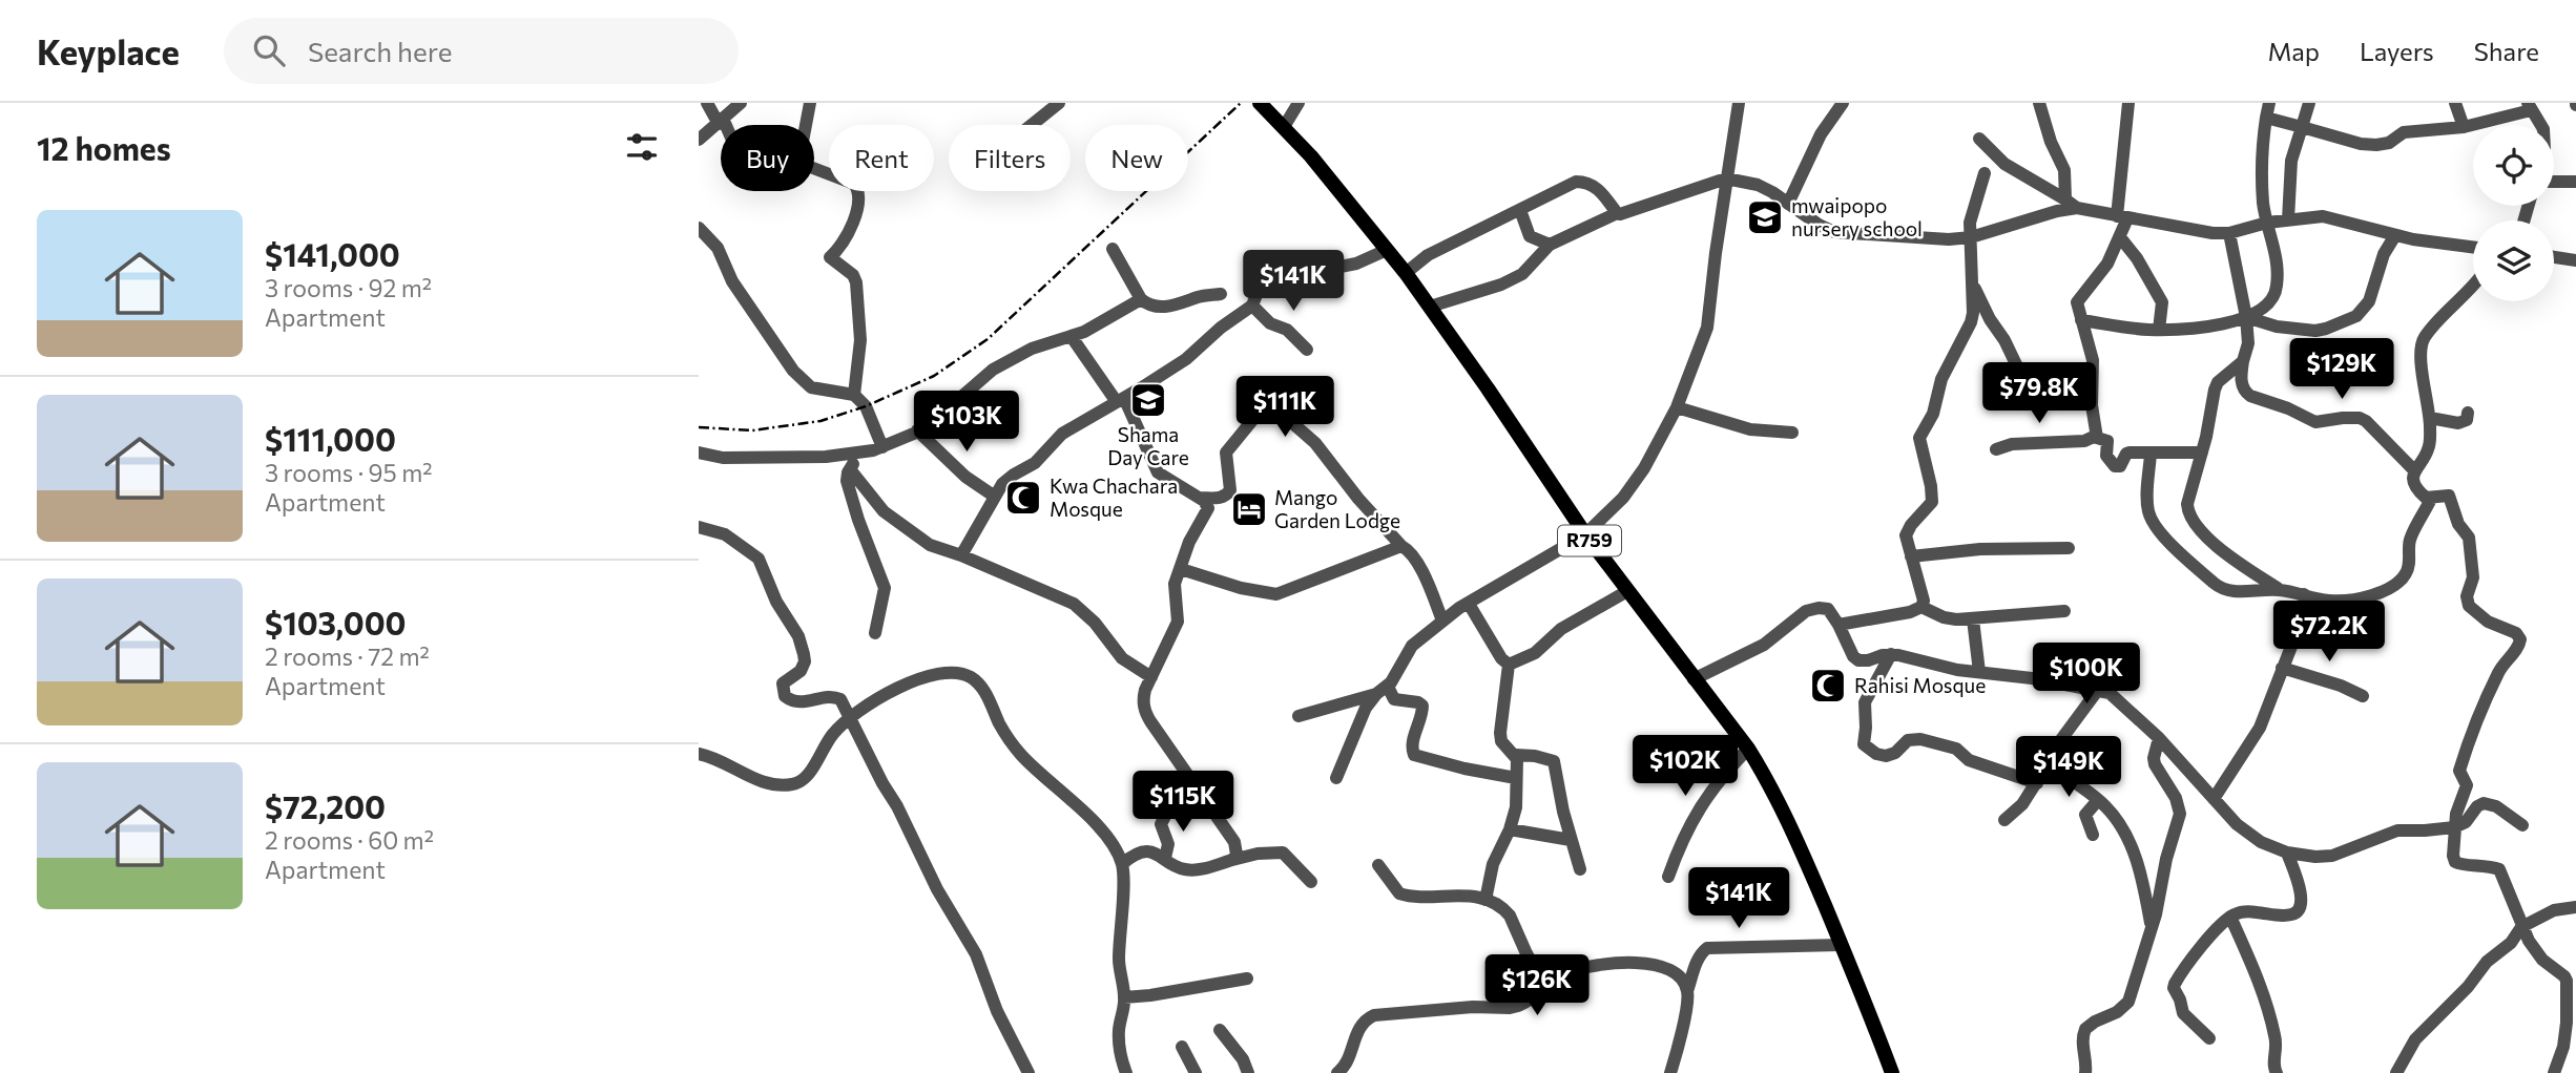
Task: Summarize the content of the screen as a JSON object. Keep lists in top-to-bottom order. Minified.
{"streets":{"main road":["R759"]},"places":{"school or university":["mwaipopo nursery school","Shama Day Care"],"mosque":["Kwa Chachara Mosque","Rahisi Mosque"],"hotel":["Mango Garden Lodge"]},"page":{"header":"Keyplace","search":"Search here","nav":["Map","Layers","Share"],"heading":"12 homes","chip":["Buy","Rent","Filters","New"],"list":[{"name":"$141,000","note":"3 rooms · 92 m² · Apartment"},{"name":"$111,000","note":"3 rooms · 95 m² · Apartment"},{"name":"$103,000","note":"2 rooms · 72 m² · Apartment"},{"name":"$72,200","note":"2 rooms · 60 m² · Apartment"}],"price":["$141K","$129K","$79.8K","$111K","$103K","$72.2K","$100K","$102K","$149K","$115K","$141K","$126K"]}}
